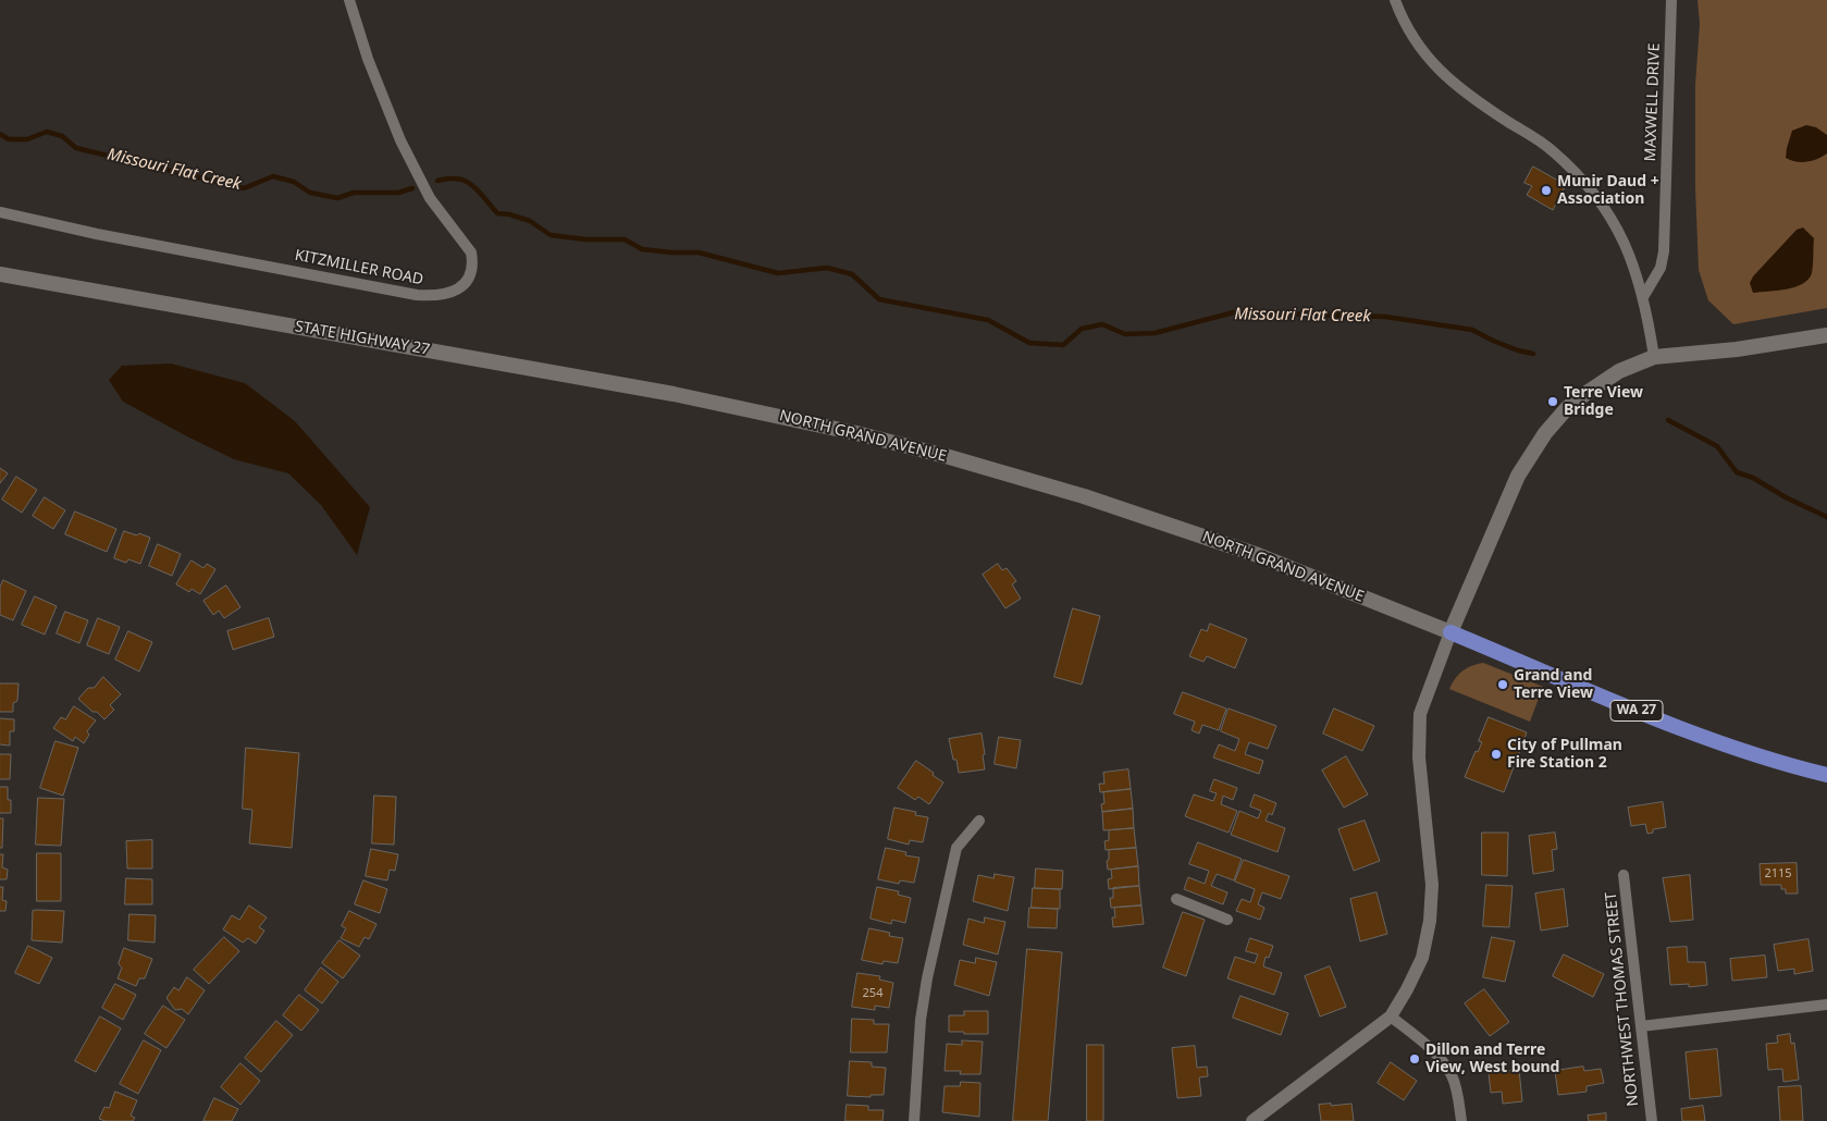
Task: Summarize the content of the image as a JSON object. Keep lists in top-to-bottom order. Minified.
{"streets":{"main road":["STATE HIGHWAY 27","NORTH GRAND AVENUE","WA 27"],"street":["MAXWELL DRIVE","KITZMILLER ROAD","NORTHWEST THOMAS STREET"]},"crossings":[["STATE HIGHWAY 27","NORTH GRAND AVENUE"]],"water":["Missouri Flat Creek"],"places":["Munir Daud + Association","Terre View Bridge","Grand and Terre View","City of Pullman Fire Station 2","Dillon and Terre View, West bound"],"house_numbers":["2115","254"]}
